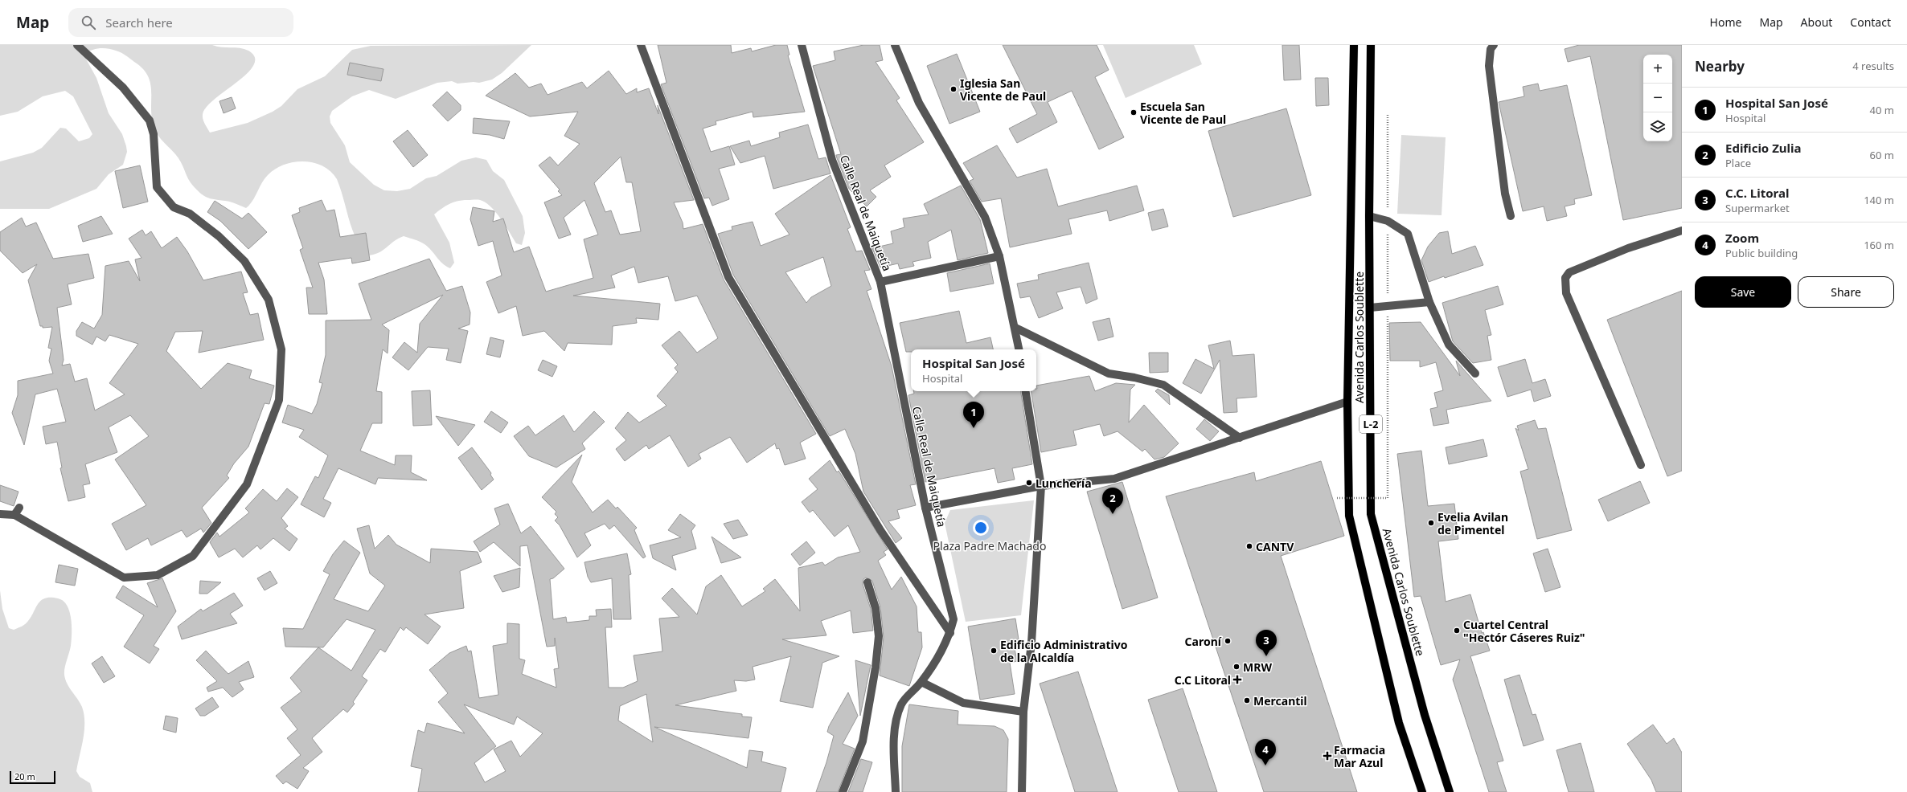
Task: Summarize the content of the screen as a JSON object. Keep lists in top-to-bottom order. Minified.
{"streets":{"main road":["Avenida Carlos Soublette","L-2"],"street":["Calle Real de Maiquetía"]},"parks":["Plaza Padre Machado"],"places":{"other":["Iglesia San Vicente de Paul","Escuela San Vicente de Paul","Lunchería","Evelia Avilan de Pimentel","CANTV","Cuartel Central \"Hectór Cáseres Ruiz\"","Caroní","Edificio Administrativo de la Alcaldía","MRW","Mercantil"],"health":["C.C Litoral","Farmacia Mar Azul"]},"scale_bar":"20 m","page":{"header":"Map","search":"Search here","nav":["Home","Map","About","Contact"],"heading":["Nearby","4 results"],"map_buttons":["+","−"],"list":[{"mark":"1","name":"Hospital San José","note":"Hospital","value":"40 m"},{"mark":"2","name":"Edificio Zulia","note":"Place","value":"60 m"},{"mark":"3","name":"C.C. Litoral","note":"Supermarket","value":"140 m"},{"mark":"4","name":"Zoom","note":"Public building","value":"160 m"}],"buttons":["Save","Share"],"popup":["Hospital San José","Hospital"],"pins":["1","2","3","4"],"scale":"20 m"}}
